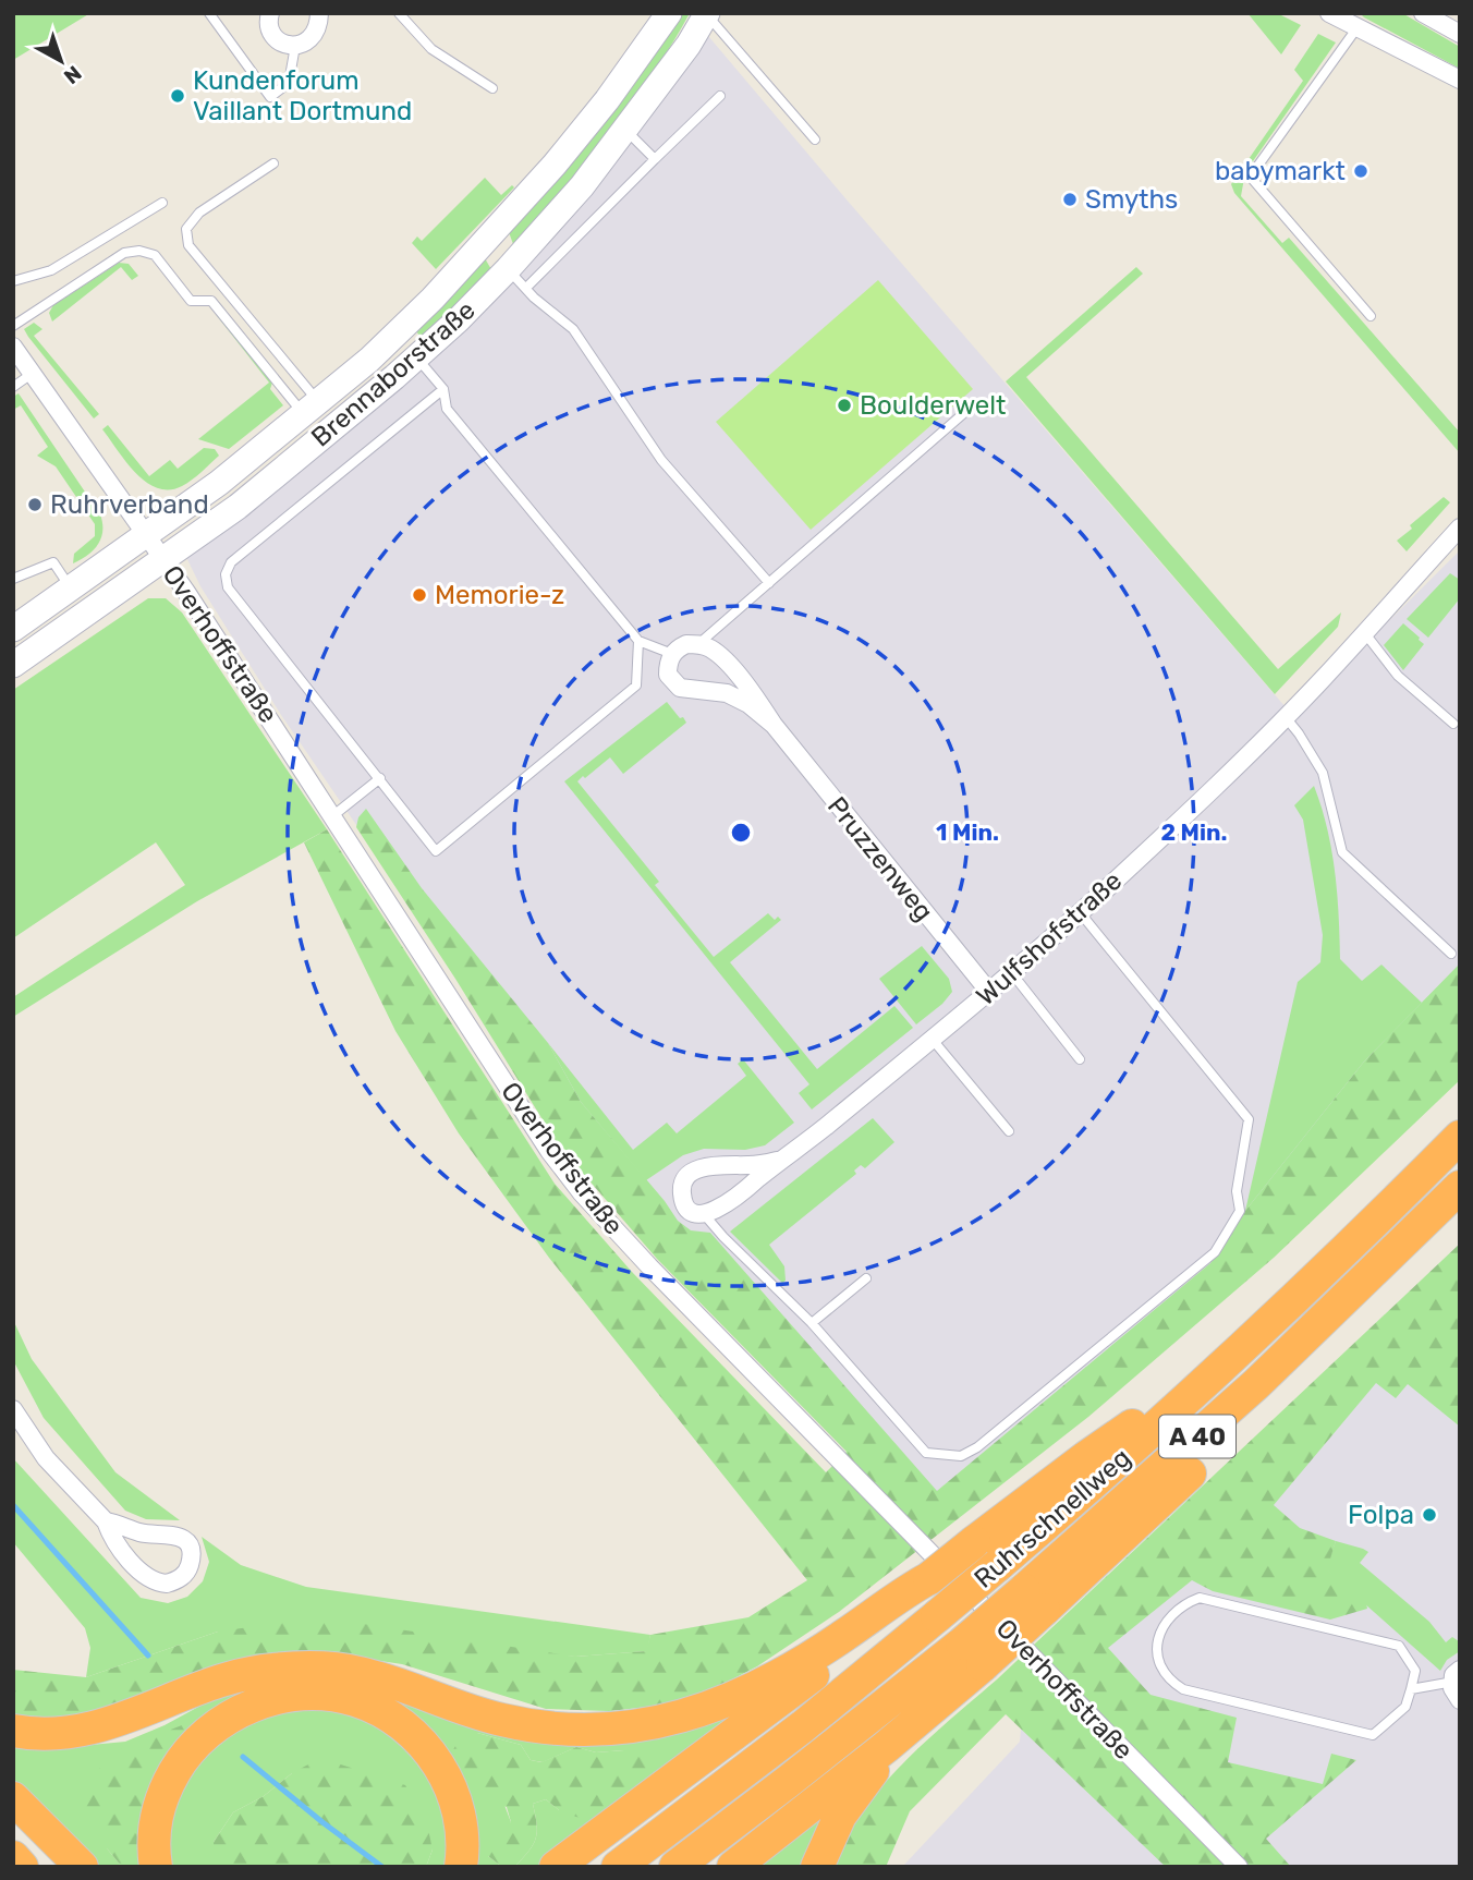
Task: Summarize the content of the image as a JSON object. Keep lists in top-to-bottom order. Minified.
{"streets":{"highway":["A 40","Ruhrschnellweg"],"main road":["Brennaborstraße"],"street":["Overhoffstraße","Pruzzenweg","Wulfshofstraße"]},"crossings":[["Brennaborstraße","Overhoffstraße"],["Pruzzenweg","Wulfshofstraße"]],"places":["Kundenforum Vaillant Dortmund","babymarkt","Smyths","Boulderwelt","Ruhrverband","Memorie-z","Folpa"],"north":"bottom right","rings":["1 Min.","2 Min."]}
